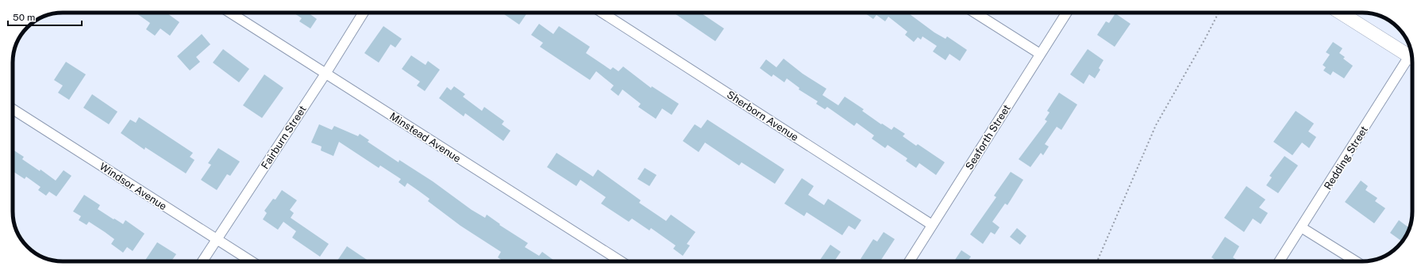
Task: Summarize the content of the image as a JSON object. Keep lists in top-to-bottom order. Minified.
{"streets":{"street":["Sherborn Avenue","Fairburn Street","Minstead Avenue","Seaforth Street","Redding Street","Windsor Avenue"]},"crossings":[["Sherborn Avenue","Seaforth Street"],["Fairburn Street","Minstead Avenue"],["Fairburn Street","Windsor Avenue"]],"scale_bar":"50 m"}
